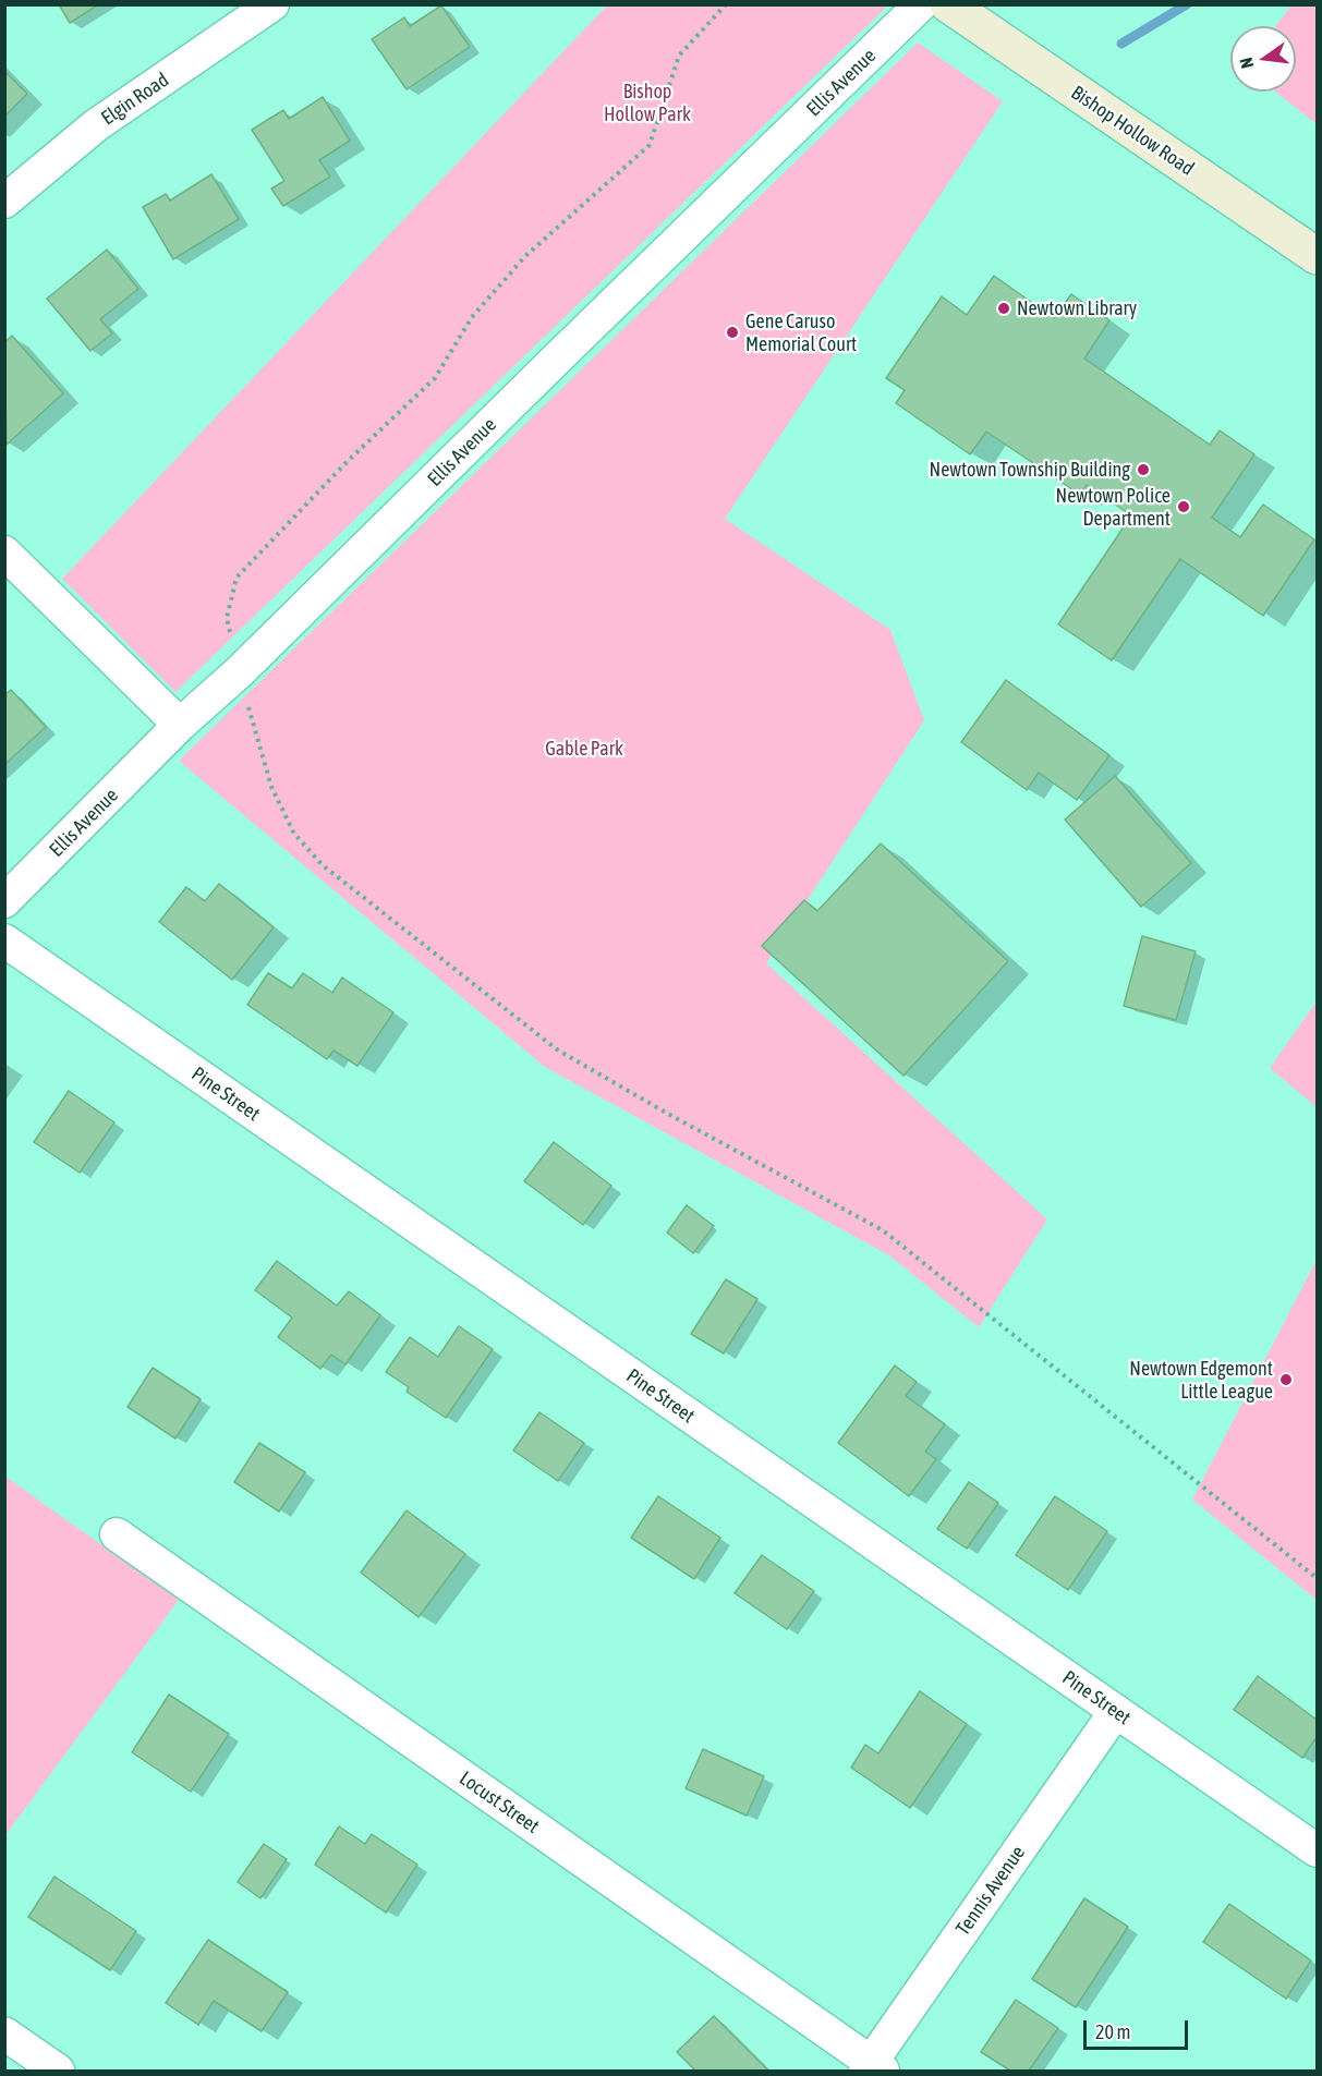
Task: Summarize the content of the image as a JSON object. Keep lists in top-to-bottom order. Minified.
{"streets":{"street":["Ellis Avenue","Elgin Road","Bishop Hollow Road","Pine Street","Locust Street","Tennis Avenue"]},"crossings":[["Pine Street","Tennis Avenue"],["Locust Street","Tennis Avenue"]],"parks":["Bishop Hollow Park","Gable Park"],"places":["Newtown Library","Gene Caruso Memorial Court","Newtown Township Building","Newtown Police Department","Newtown Edgemont Little League"],"scale_bar":"20 m","north":"left"}
